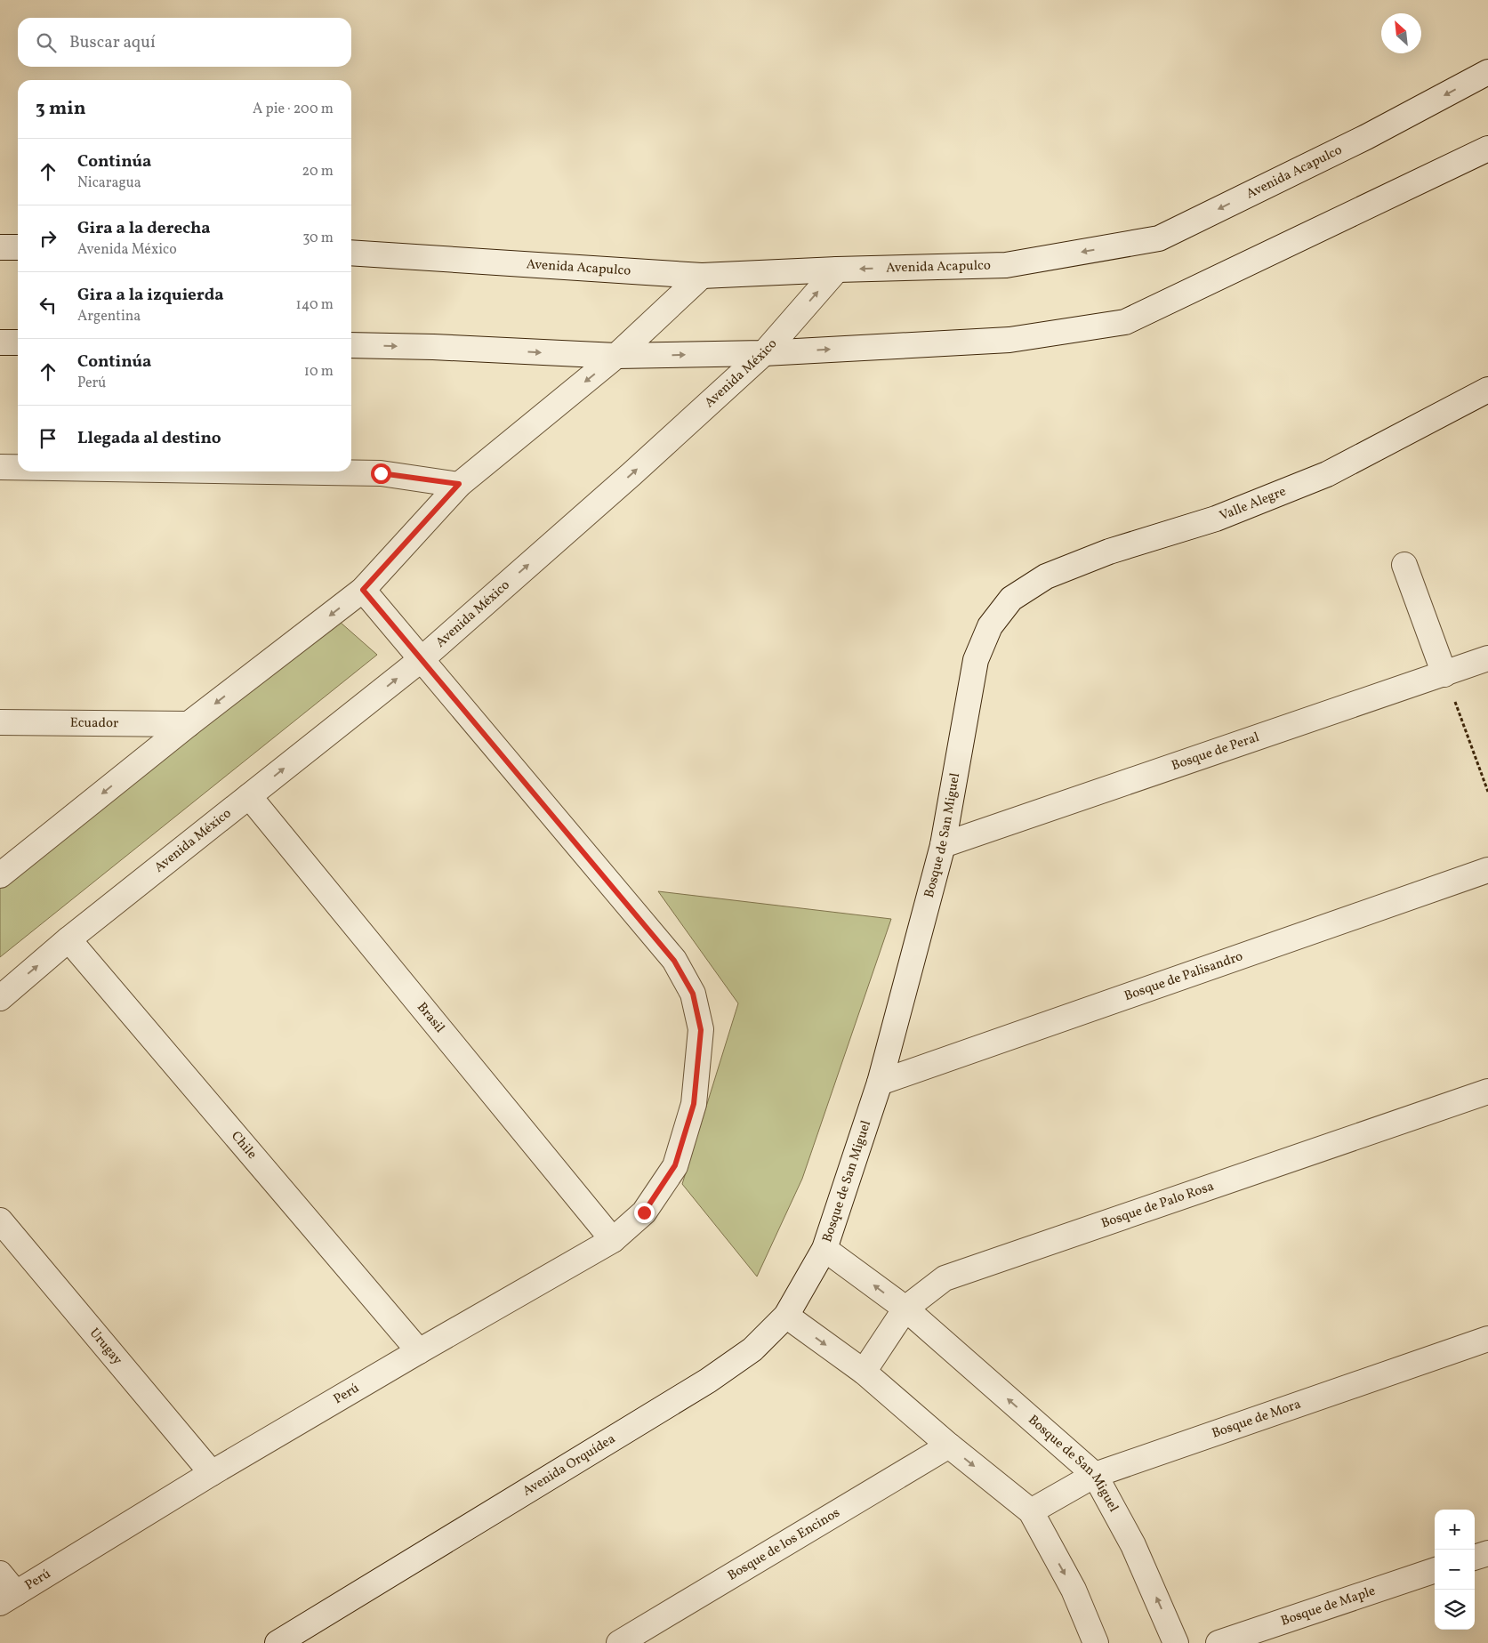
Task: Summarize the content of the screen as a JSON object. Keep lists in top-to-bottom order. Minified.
{"streets":{"street":["Avenida Acapulco","Avenida México","Valle Alegre","Ecuador","Bosque de Peral","Bosque de San Miguel","Bosque de Palisandro","Brasil","Chile","Bosque de Palo Rosa","Urugay","Perú","Bosque de Mora","Avenida Orquídea","Bosque de los Encinos","Bosque de Maple"]},"crossings":[["Avenida Acapulco","Avenida México"],["Avenida México","Brasil"],["Avenida México","Chile"],["Avenida México","Perú"],["Valle Alegre","Bosque de San Miguel"],["Bosque de Peral","Bosque de San Miguel"],["Bosque de San Miguel","Bosque de Palisandro"],["Bosque de San Miguel","Bosque de Palo Rosa"],["Bosque de San Miguel","Bosque de Mora"],["Bosque de San Miguel","Avenida Orquídea"],["Brasil","Perú"],["Chile","Perú"],["Urugay","Perú"]],"north":"top left","page":{"search":"Buscar aquí","heading":["3 min","A pie · 200 m"],"list":[["Continúa","Nicaragua","20 m"],["Gira a la derecha","Avenida México","30 m"],["Gira a la izquierda","Argentina","140 m"],["Continúa","Perú","10 m"],"Llegada al destino"],"map_buttons":["+","−"]}}
